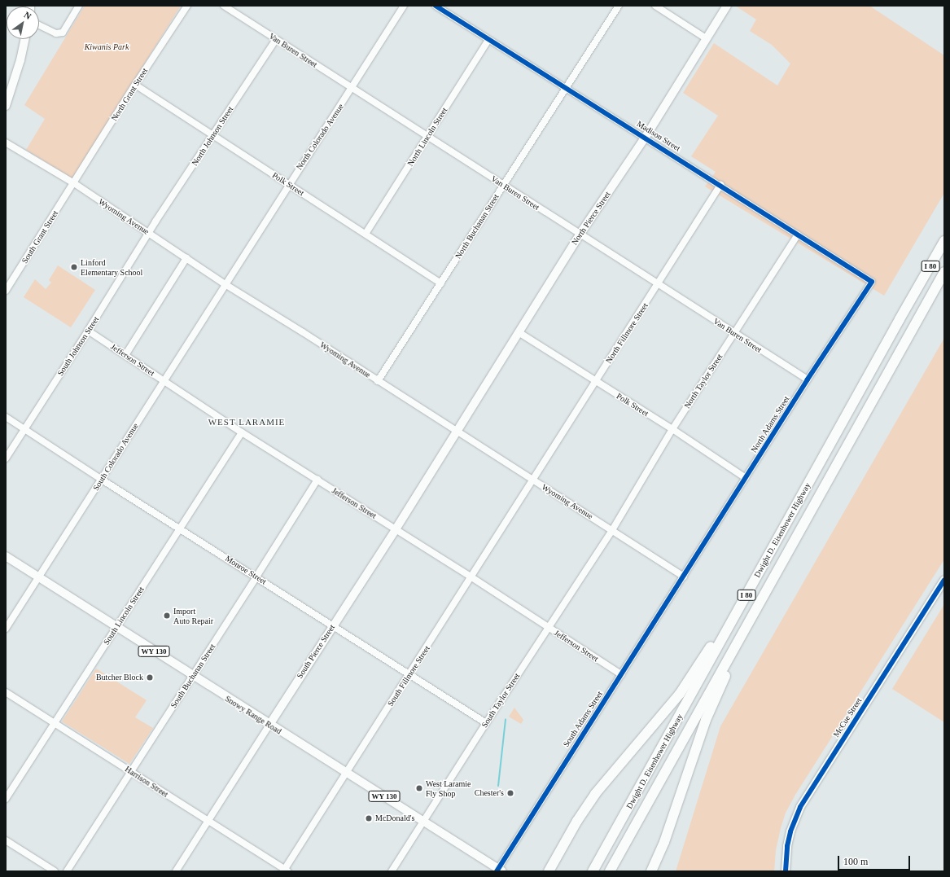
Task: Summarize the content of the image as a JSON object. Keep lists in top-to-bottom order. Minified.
{"streets":{"highway":["I 80","Dwight D. Eisenhower Highway"],"main road":["North Pierce Street","WY 130","South Pierce Street","Snowy Range Road","McCue Street"],"street":["Van Buren Street","North Grant Street","North Johnson Street","Madison Street","North Colorado Avenue","North Lincoln Street","Polk Street","Wyoming Avenue","North Buchanan Street","South Grant Street","North Fillmore Street","South Johnson Street","Jefferson Street","North Taylor Street","North Adams Street","South Colorado Avenue","Monroe Street","South Lincoln Street","South Buchanan Street","South Fillmore Street","South Taylor Street","South Adams Street","Harrison Street"]},"crossings":[["Van Buren Street","North Johnson Street"],["Van Buren Street","North Colorado Avenue"],["Van Buren Street","North Lincoln Street"],["Van Buren Street","North Pierce Street"],["Van Buren Street","North Buchanan Street"],["Van Buren Street","North Fillmore Street"],["Van Buren Street","North Taylor Street"],["Van Buren Street","North Adams Street"],["North Grant Street","Polk Street"],["North Grant Street","Wyoming Avenue"],["North Grant Street","South Grant Street"],["North Johnson Street","Polk Street"],["North Johnson Street","Wyoming Avenue"],["North Johnson Street","South Johnson Street"],["Madison Street","North Lincoln Street"],["Madison Street","North Pierce Street"],["Madison Street","North Buchanan Street"],["Madison Street","North Fillmore Street"],["Madison Street","North Taylor Street"],["Madison Street","North Adams Street"],["North Colorado Avenue","Polk Street"],["North Colorado Avenue","Wyoming Avenue"],["North Colorado Avenue","South Colorado Avenue"],["North Lincoln Street","Polk Street"],["Polk Street","North Pierce Street"],["Polk Street","North Buchanan Street"],["Polk Street","North Fillmore Street"],["Polk Street","North Taylor Street"],["Polk Street","North Adams Street"],["Wyoming Avenue","North Pierce Street"],["Wyoming Avenue","North Buchanan Street"],["Wyoming Avenue","South Grant Street"],["Wyoming Avenue","North Fillmore Street"],["Wyoming Avenue","South Johnson Street"],["Wyoming Avenue","North Taylor Street"],["Wyoming Avenue","North Adams Street"],["Wyoming Avenue","South Colorado Avenue"],["Wyoming Avenue","South Pierce Street"],["Wyoming Avenue","South Fillmore Street"],["Wyoming Avenue","South Taylor Street"],["Wyoming Avenue","South Adams Street"],["North Pierce Street","South Pierce Street"],["North Fillmore Street","South Fillmore Street"],["South Johnson Street","Jefferson Street"],["South Johnson Street","Monroe Street"],["Jefferson Street","South Colorado Avenue"],["Jefferson Street","South Lincoln Street"],["Jefferson Street","South Pierce Street"],["Jefferson Street","South Buchanan Street"],["Jefferson Street","South Fillmore Street"],["Jefferson Street","South Taylor Street"],["Jefferson Street","South Adams Street"],["North Taylor Street","South Taylor Street"],["North Adams Street","South Adams Street"],["South Colorado Avenue","Monroe Street"],["South Colorado Avenue","Snowy Range Road"],["Monroe Street","South Lincoln Street"],["Monroe Street","South Pierce Street"],["Monroe Street","South Buchanan Street"],["Monroe Street","South Fillmore Street"],["Monroe Street","South Taylor Street"],["South Lincoln Street","Snowy Range Road"],["South Lincoln Street","Harrison Street"],["South Pierce Street","Snowy Range Road"],["South Pierce Street","Harrison Street"],["South Buchanan Street","Snowy Range Road"],["South Buchanan Street","Harrison Street"],["South Fillmore Street","Snowy Range Road"],["South Fillmore Street","Harrison Street"],["South Taylor Street","Snowy Range Road"],["Snowy Range Road","South Adams Street"]],"districts":["WEST LARAMIE"],"parks":["Kiwanis Park"],"places":["Linford Elementary School","Import Auto Repair","Butcher Block","West Laramie Fly Shop","Chester's","McDonald's"],"scale_bar":"100 m","north":"top right"}
